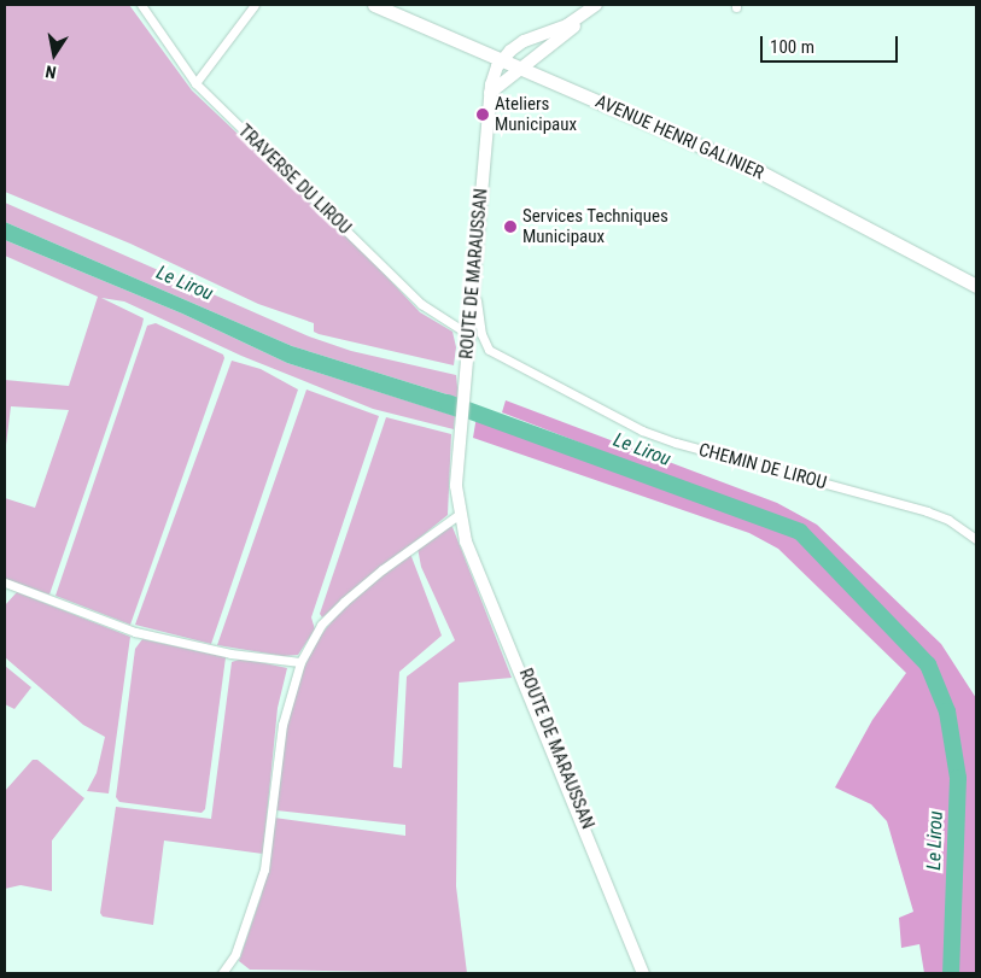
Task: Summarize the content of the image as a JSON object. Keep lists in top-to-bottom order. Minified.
{"streets":{"main road":["AVENUE HENRI GALINIER","ROUTE DE MARAUSSAN"],"street":["TRAVERSE DU LIROU","CHEMIN DE LIROU"]},"crossings":[["AVENUE HENRI GALINIER","ROUTE DE MARAUSSAN"],["TRAVERSE DU LIROU","ROUTE DE MARAUSSAN"],["ROUTE DE MARAUSSAN","CHEMIN DE LIROU"]],"water":["Le Lirou"],"places":["Ateliers Municipaux","Services Techniques Municipaux"],"scale_bar":"100 m","north":"bottom"}
